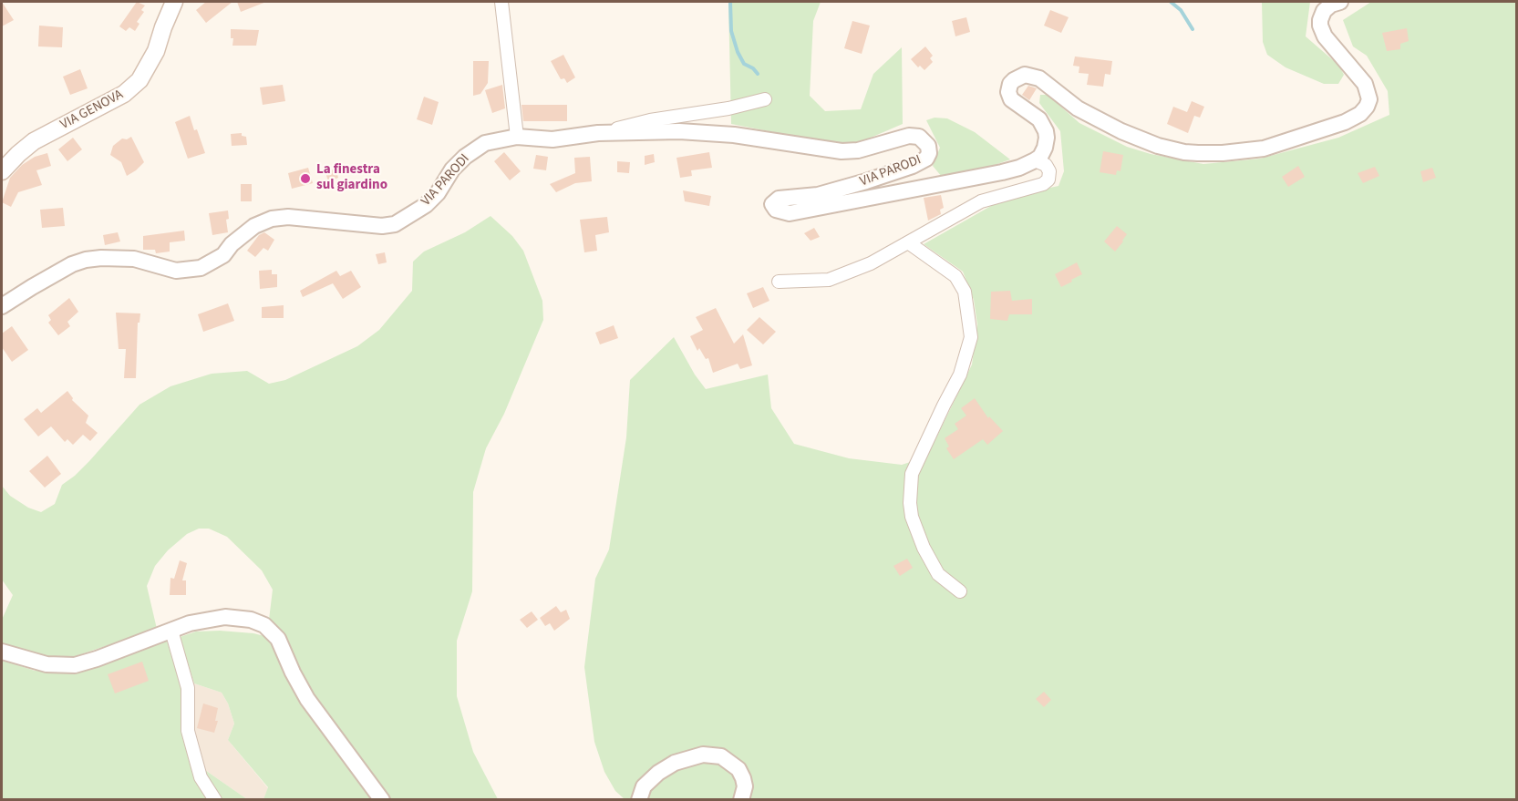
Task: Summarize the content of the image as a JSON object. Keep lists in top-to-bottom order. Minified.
{"streets":{"main road":["VIA GENOVA"],"street":["VIA PARODI"]},"places":["La finestra sul giardino"]}
